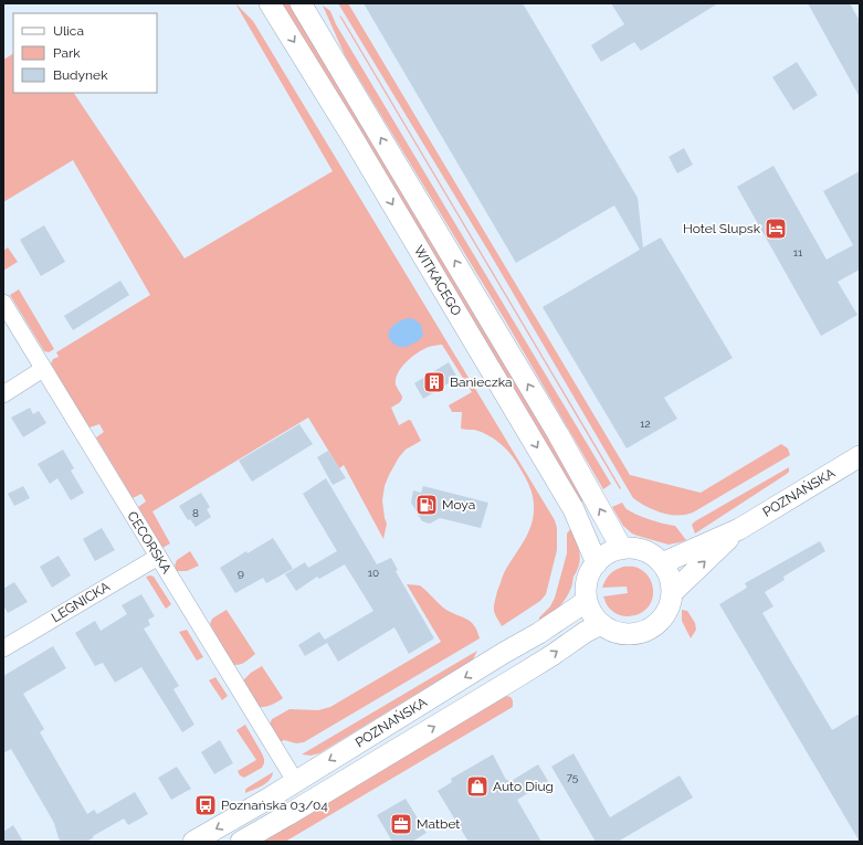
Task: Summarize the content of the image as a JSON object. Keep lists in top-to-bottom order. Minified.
{"streets":{"main road":["WITKACEGO","POZNAŃSKA"],"street":["CECORSKA","LEGNICKA"]},"crossings":[["WITKACEGO","POZNAŃSKA"],["POZNAŃSKA","CECORSKA"],["CECORSKA","LEGNICKA"]],"places":{"hotel":["Hotel Slupsk"],"building":["Banieczka"],"fuel station":["Moya"],"shop":["Auto Diug"],"bus stop":["Poznańska 03/04"],"office":["Matbet"]},"house_numbers":["11","12","8","9","10","75"],"legend":["Ulica","Park","Budynek"]}
